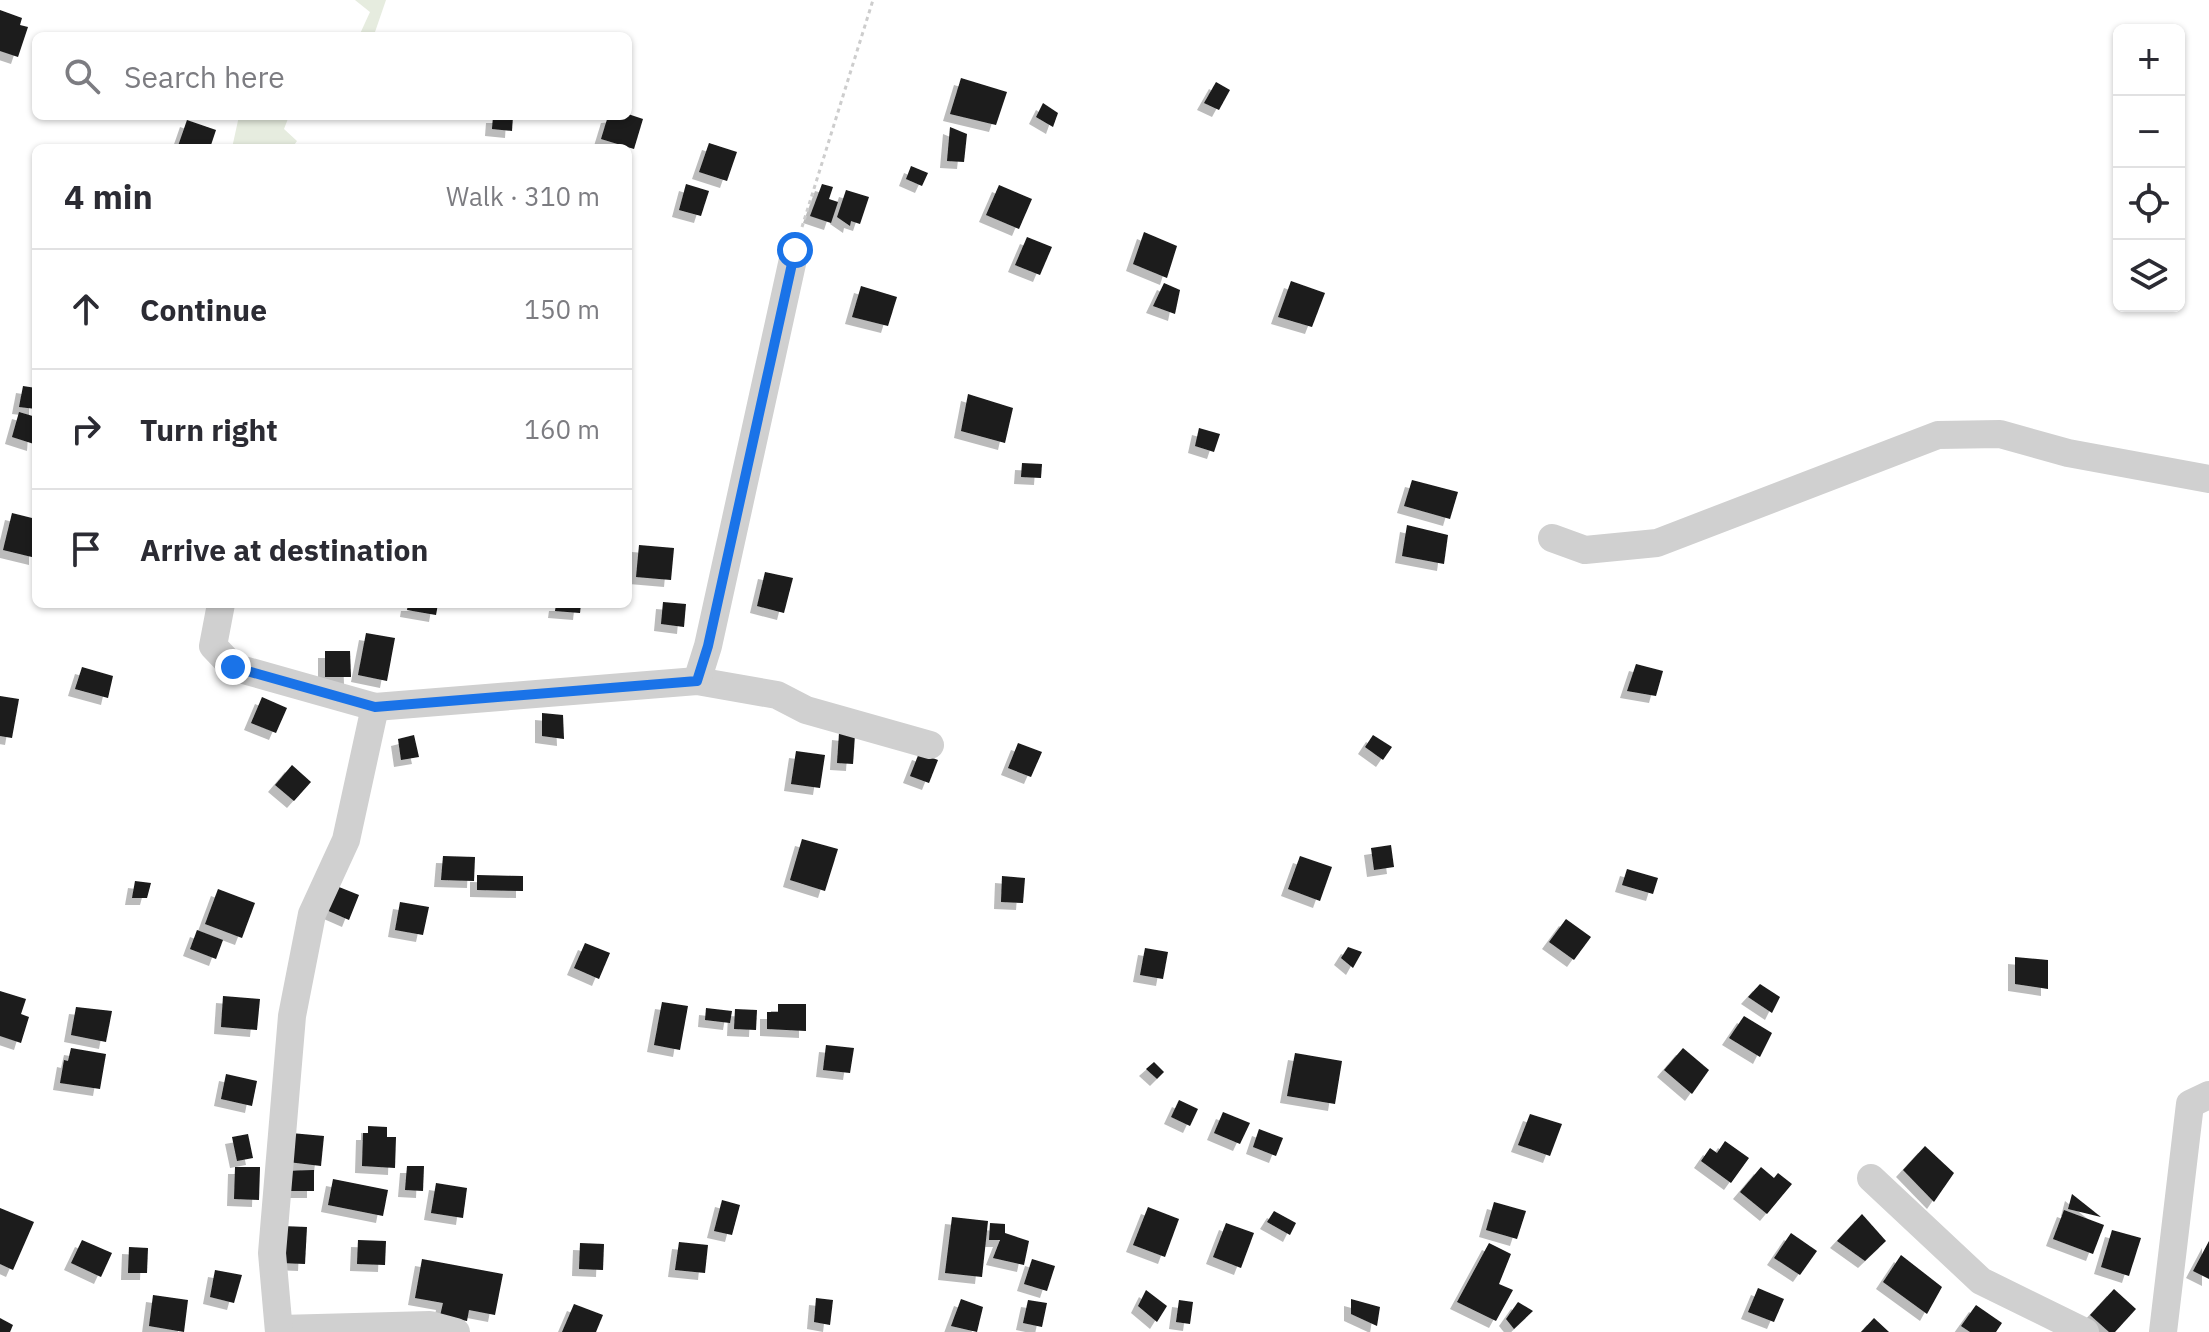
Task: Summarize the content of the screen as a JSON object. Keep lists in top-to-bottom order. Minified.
{"page":{"map_buttons":["+","−"],"search":"Search here","heading":["4 min","Walk · 310 m"],"list":[["Continue","150 m"],["Turn right","160 m"],"Arrive at destination"]}}
